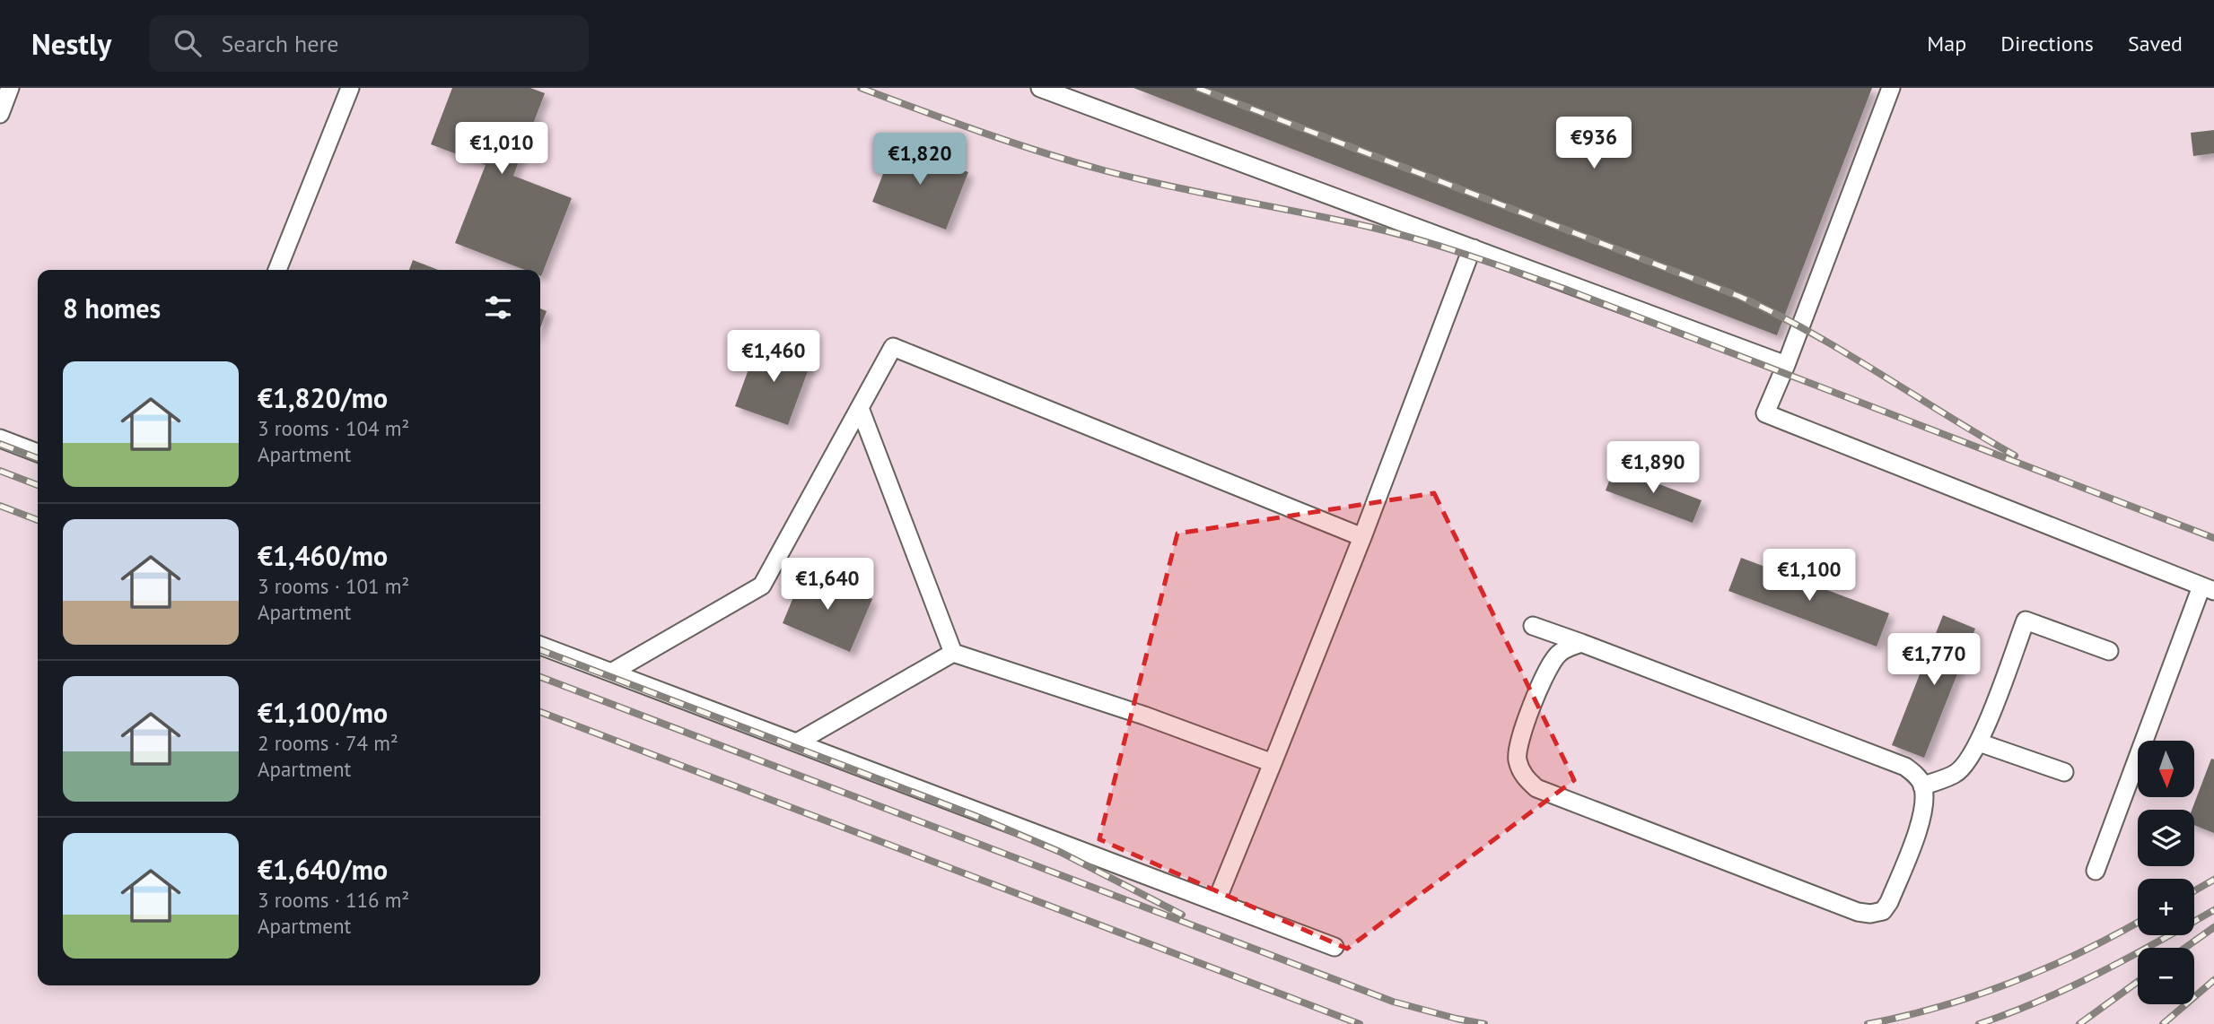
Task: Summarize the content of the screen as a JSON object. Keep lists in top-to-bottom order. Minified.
{"north":"bottom","page":{"header":"Nestly","search":"Search here","nav":["Map","Directions","Saved"],"price":["€936","€1,010","€1,820","€1,460","€1,890","€1,100","€1,640","€1,770"],"heading":"8 homes","list":[{"name":"€1,820/mo","note":"3 rooms · 104 m² · Apartment"},{"name":"€1,460/mo","note":"3 rooms · 101 m² · Apartment"},{"name":"€1,100/mo","note":"2 rooms · 74 m² · Apartment"},{"name":"€1,640/mo","note":"3 rooms · 116 m² · Apartment"}],"map_buttons":["+","−"]}}
